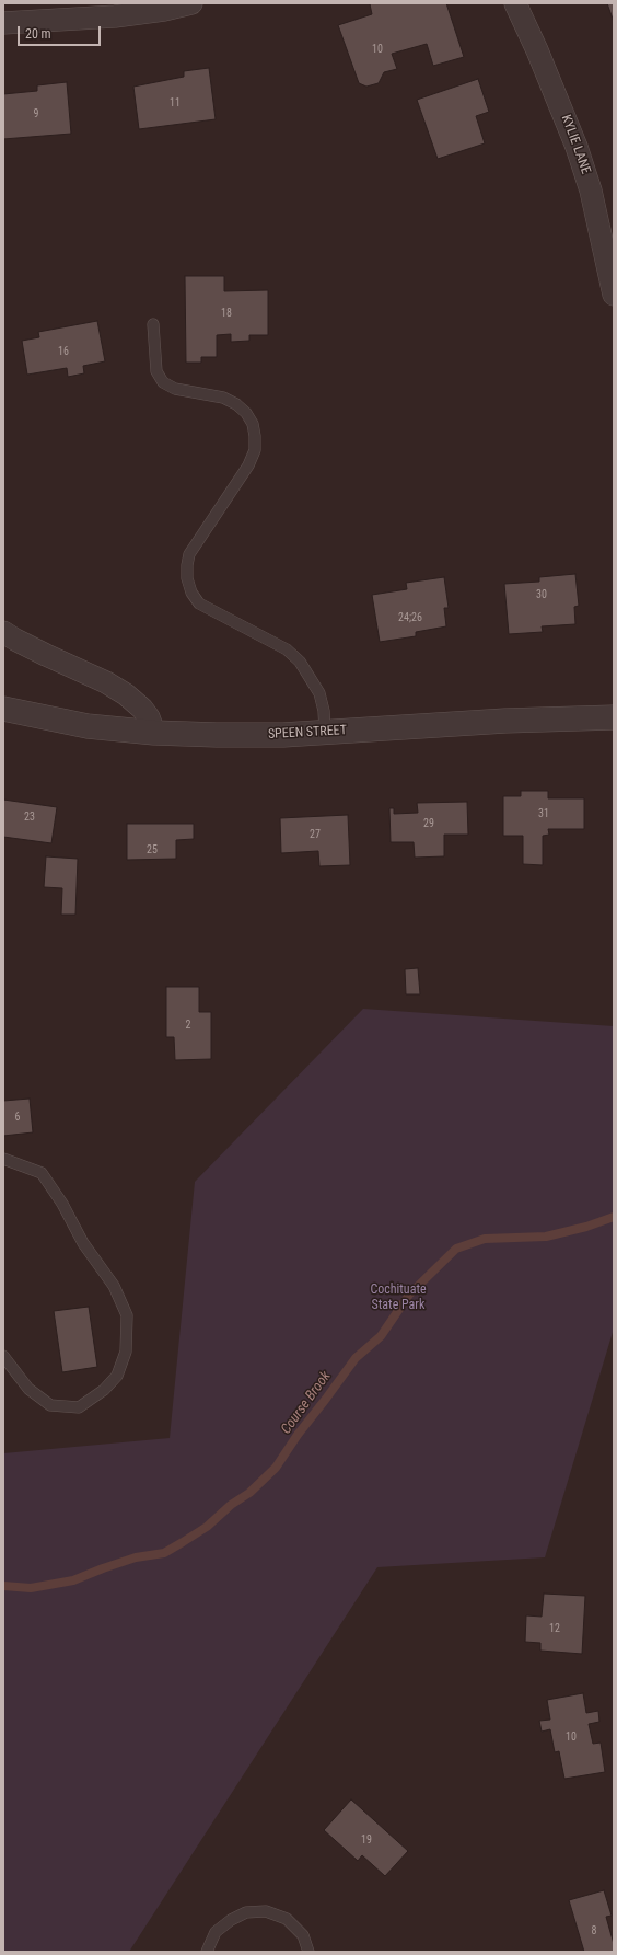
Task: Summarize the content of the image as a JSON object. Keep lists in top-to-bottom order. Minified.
{"streets":{"street":["KYLIE LANE","SPEEN STREET"]},"water":["Course Brook"],"parks":["Cochituate State Park"],"house_numbers":["10","11","9","18","16","30","24;26","31","23","29","27","25","2","6","12","10","19","8"],"scale_bar":"20 m"}
